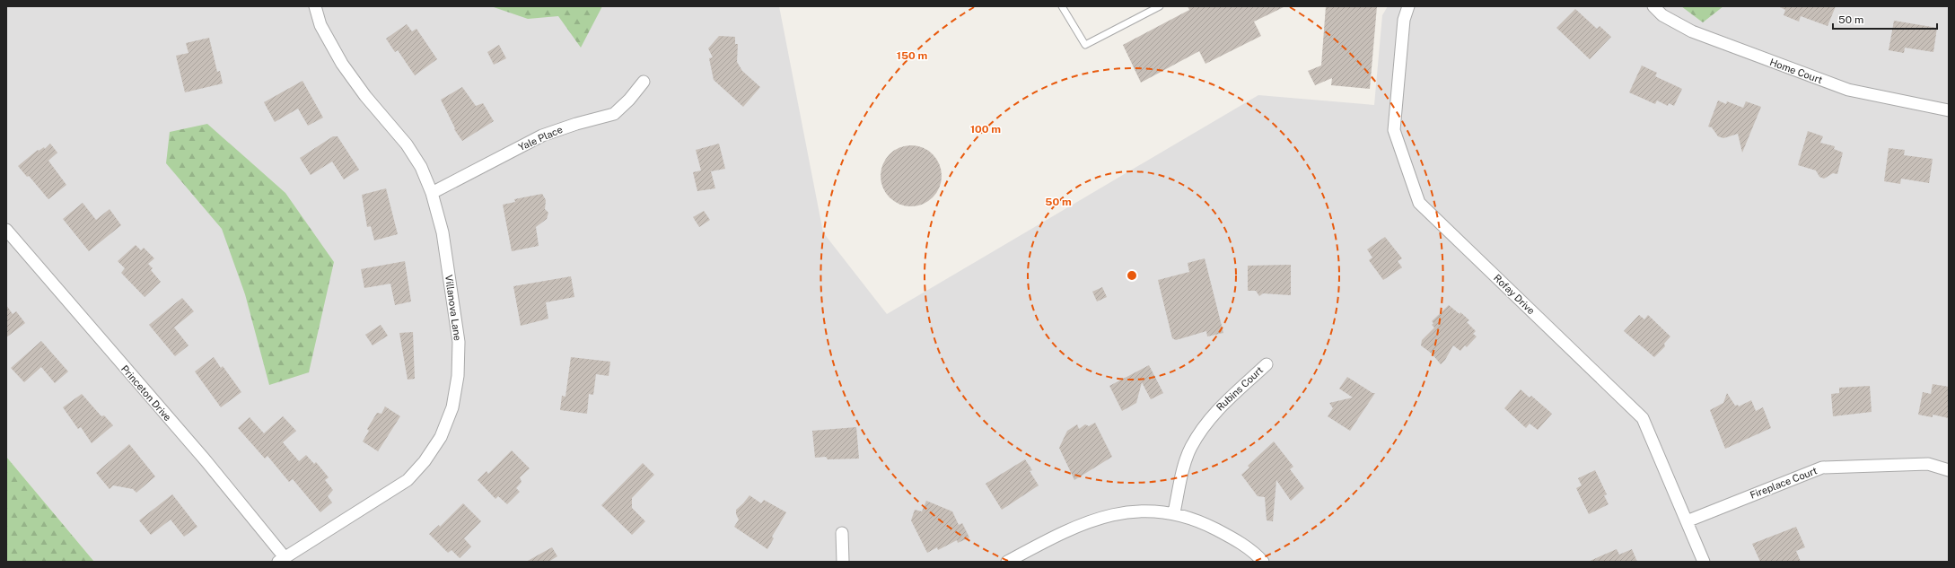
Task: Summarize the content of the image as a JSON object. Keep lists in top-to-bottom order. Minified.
{"streets":{"street":["Home Court","Yale Place","Rofay Drive","Villanova Lane","Rubins Court","Princeton Drive","Fireplace Court"]},"crossings":[["Yale Place","Villanova Lane"],["Rofay Drive","Fireplace Court"],["Villanova Lane","Princeton Drive"]],"scale_bar":"50 m","rings":["150 m","100 m","50 m"]}
